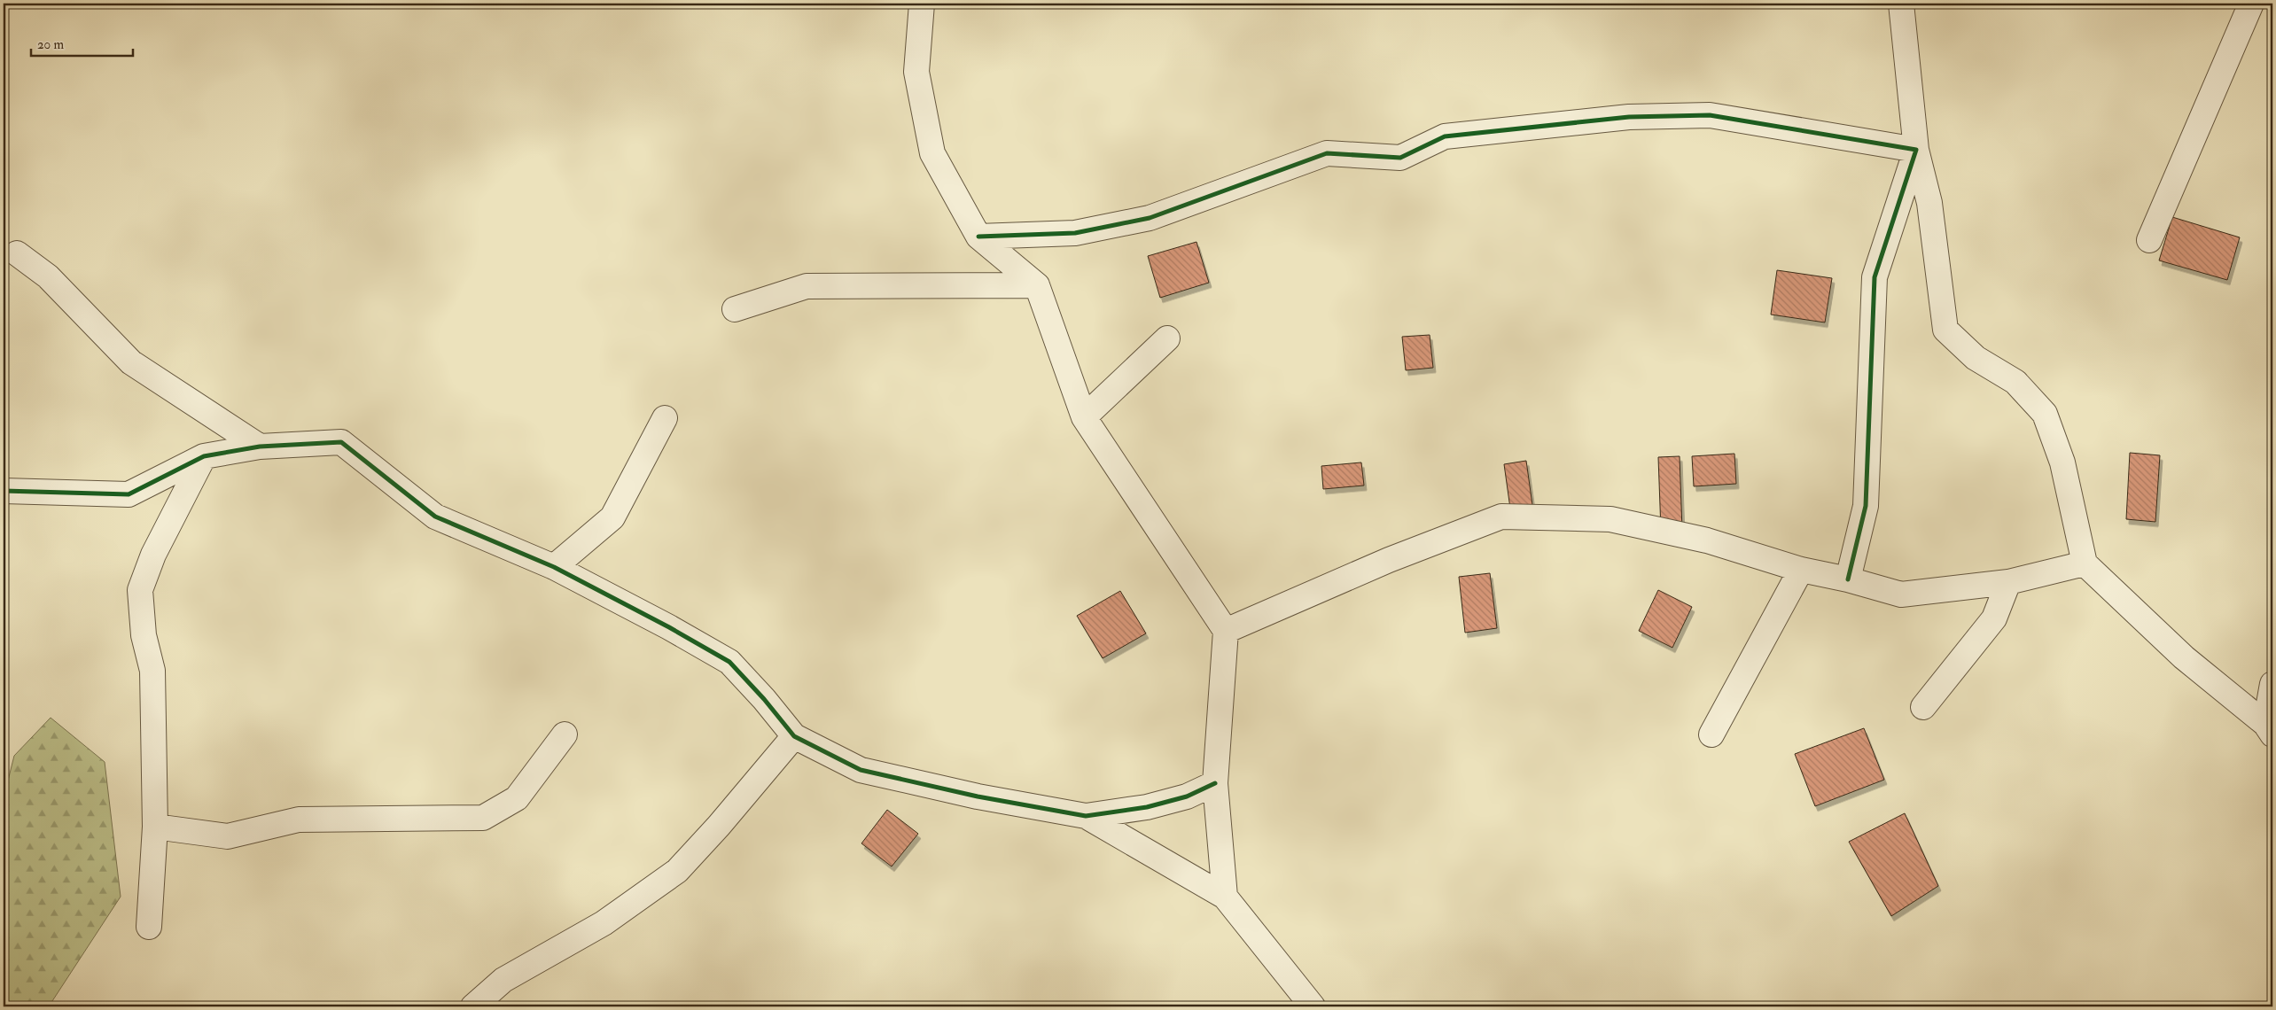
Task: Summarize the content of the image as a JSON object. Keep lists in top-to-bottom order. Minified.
{"scale_bar":"20 m"}
